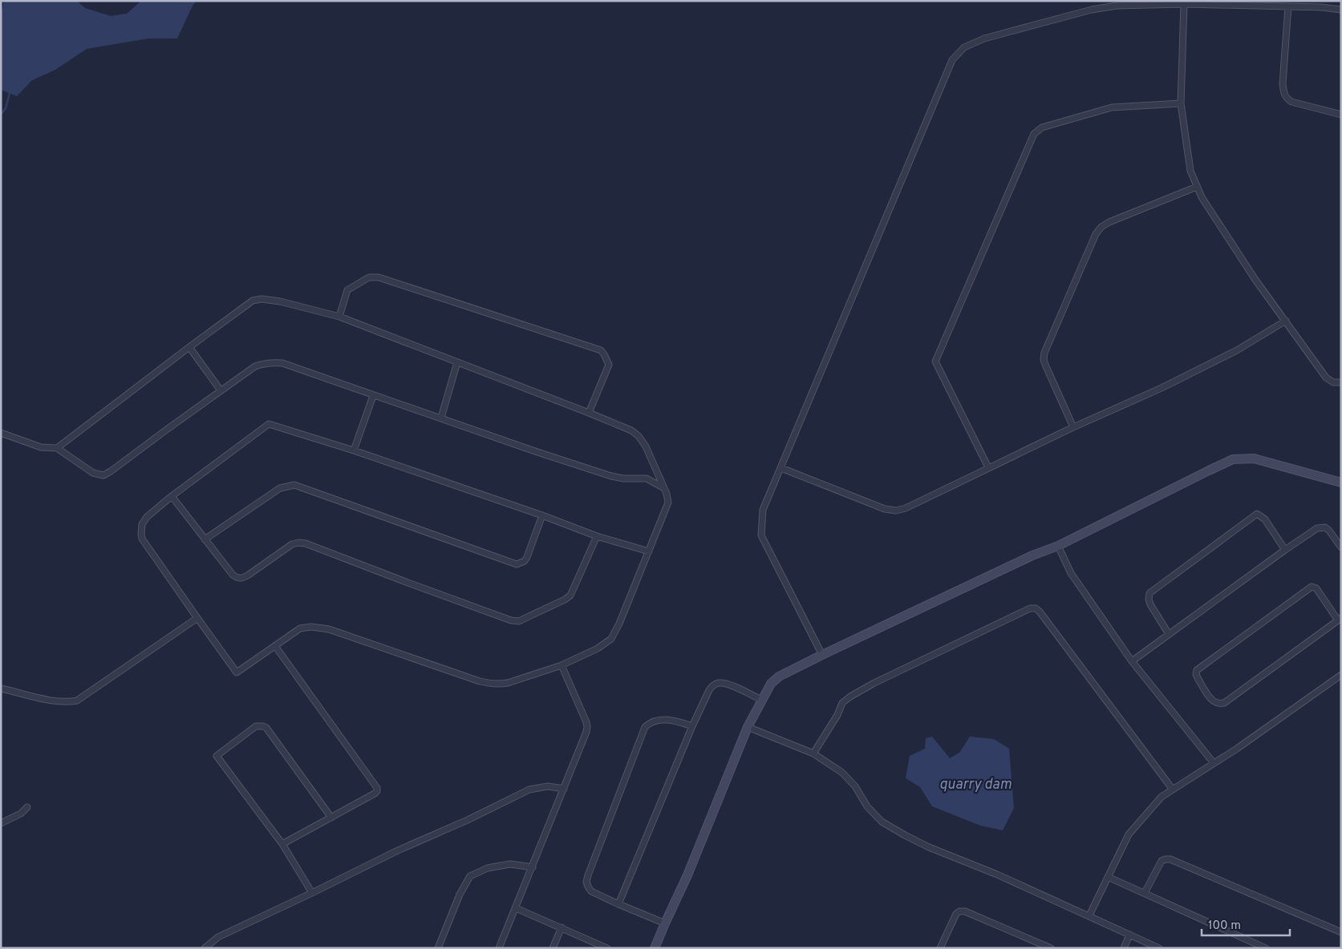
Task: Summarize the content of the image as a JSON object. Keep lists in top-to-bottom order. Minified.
{"water":["quarry dam"],"scale_bar":"100 m"}
